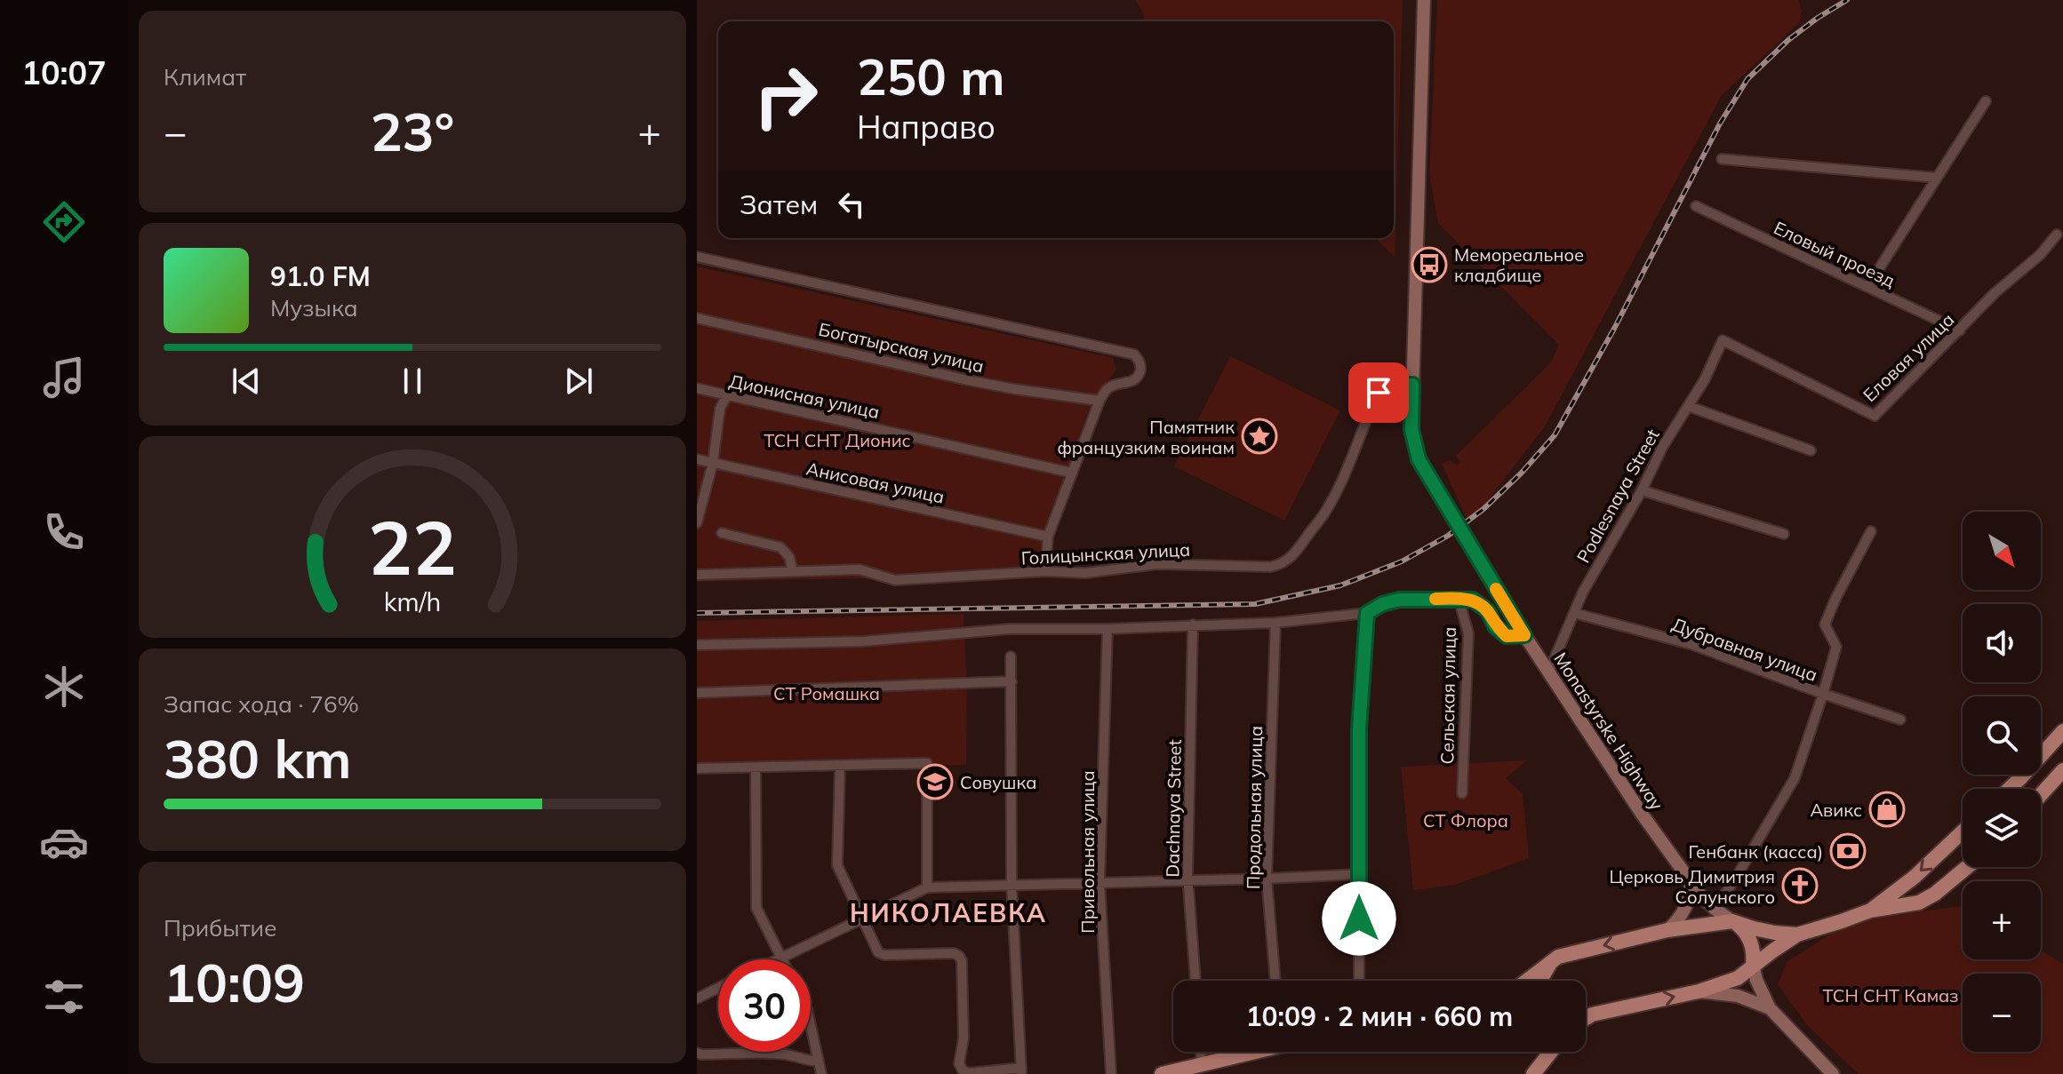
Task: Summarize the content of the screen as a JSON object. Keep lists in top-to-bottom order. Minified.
{"streets":{"main road":["Monastyrske Highway"],"street":["Еловый проезд","Богатырская улица","Еловая улица","Дионисная улица","Анисовая улица","Podlesnaya Street","Голицынская улица","Дубравная улица","Сельская улица","Продольная улица","Dachnaya Street","Привольная улица"]},"crossings":[["Еловый проезд","Еловая улица"],["Еловая улица","Podlesnaya Street"],["Podlesnaya Street","Дубравная улица"],["Podlesnaya Street","Monastyrske Highway"],["Голицынская улица","Monastyrske Highway"]],"districts":["НИКОЛАЕВКА"],"parks":["ТСН СНТ Дионис","СТ Ромашка","СТ Флора","ТСН СНТ Камаз"],"places":{"bus stop":["Мемореальное кладбище"],"place":["Памятник французким воинам"],"school or university":["Совушка"],"shop":["Авикс"],"bank":["Генбанк (касса)"],"church":["Церковь Димитрия Солунского"]},"north":"bottom right","page":{"tabs":"10:07","tile":["Климат",["Запас хода · 76%","380 km"],["Прибытие","10:09"]],"turn":["250 m","Направо"],"heat":["−","23°","+"],"then":"Затем","song":["91.0 FM","Музыка"],"map_buttons":["+","−"],"limit":"30","trip":"10:09 · 2 мин · 660 m","gauge":["22","km/h"]}}
